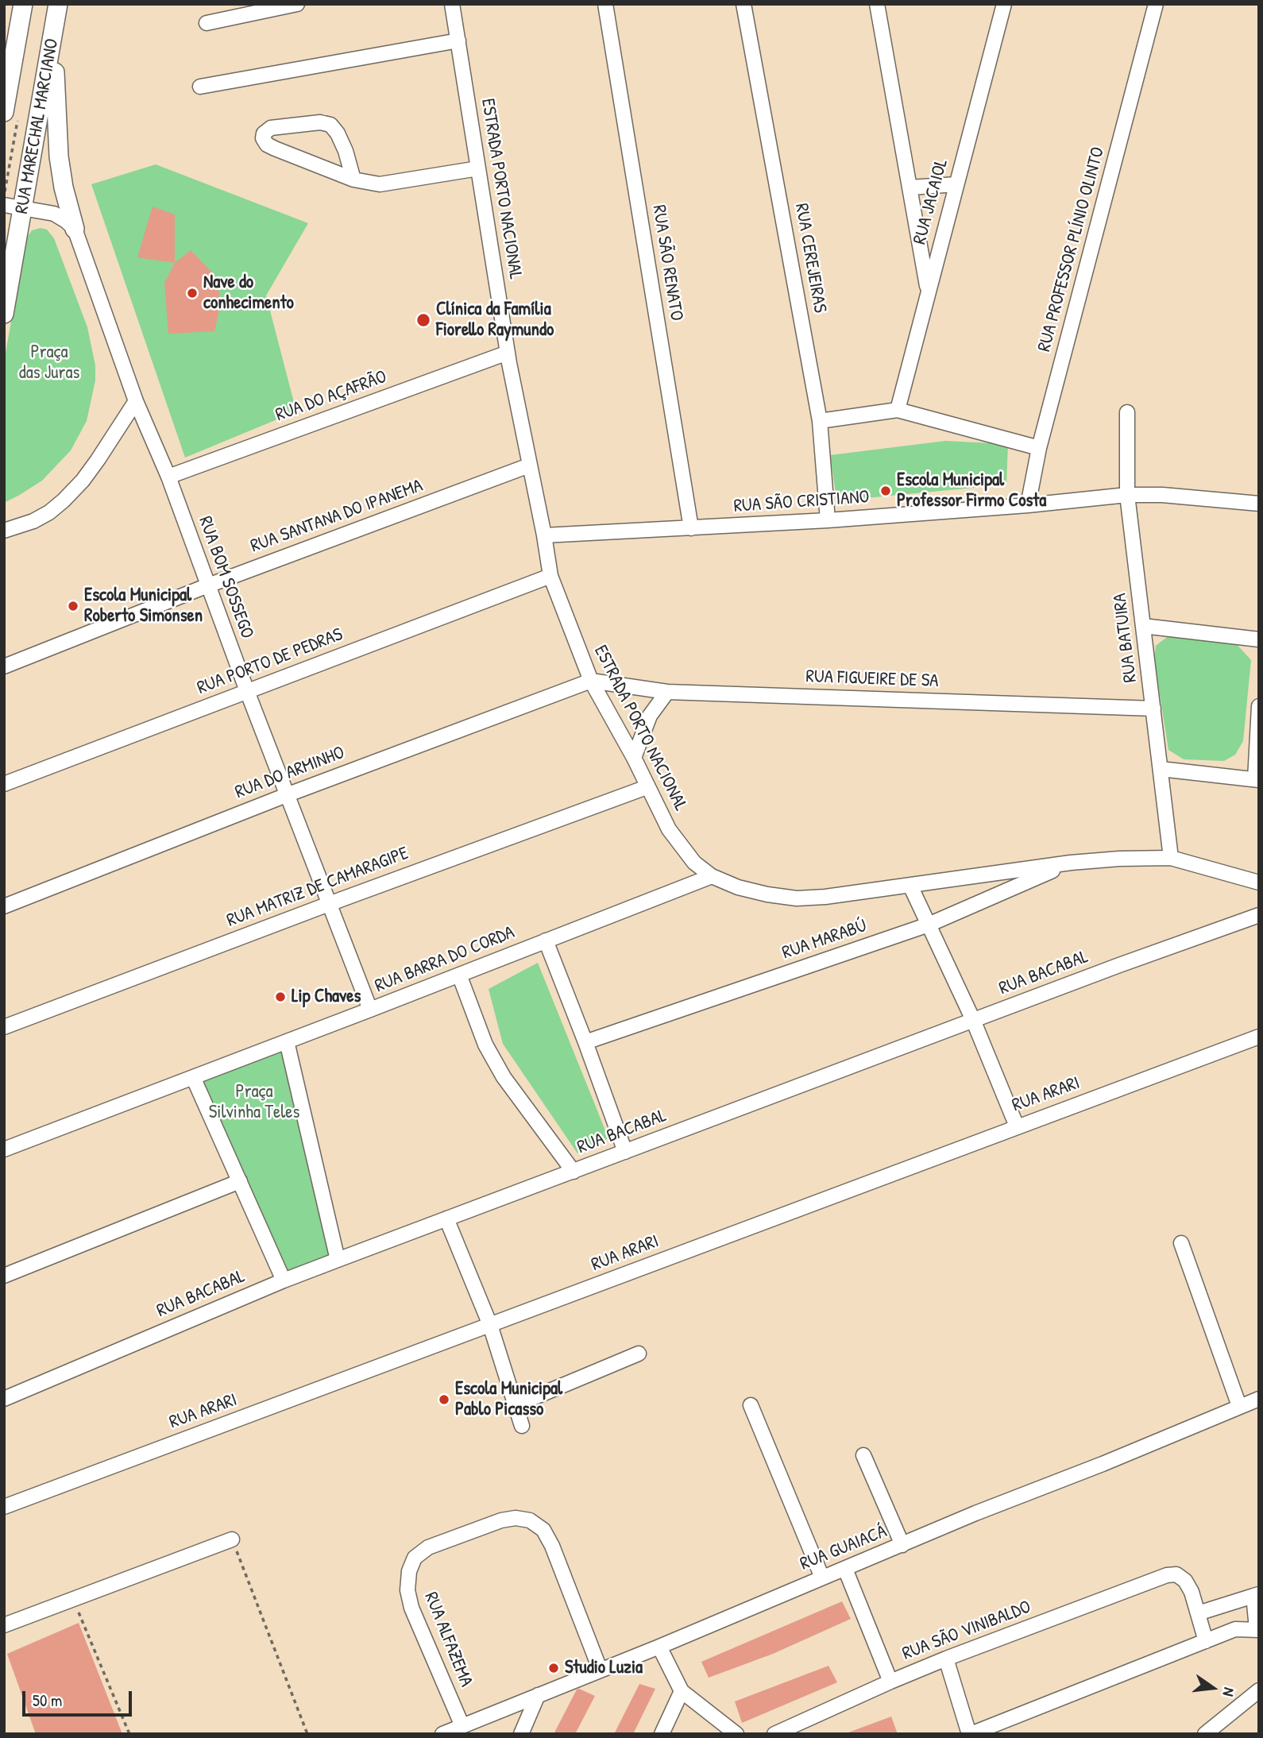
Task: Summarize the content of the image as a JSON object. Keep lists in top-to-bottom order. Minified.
{"streets":{"main road":["RUA MARECHAL MARCIANO"],"street":["ESTRADA PORTO NACIONAL","RUA JACAIOL","RUA PROFESSOR PLÍNIO OLINTO","RUA CEREJEIRAS","RUA SÃO RENATO","RUA DO AÇAFRÃO","RUA SÃO CRISTIANO","RUA SANTANA DO IPANEMA","RUA BOM SOSSEGO","RUA BATUIRA","RUA PORTO DE PEDRAS","RUA FIGUEIRE DE SA","RUA DO ARMINHO","RUA MATRIZ DE CAMARAGIPE","RUA MARABÚ","RUA BARRA DO CORDA","RUA BACABAL","RUA ARARI","RUA GUAIACÁ","RUA SÃO VINIBALDO","RUA ALFAZEMA"]},"crossings":[["ESTRADA PORTO NACIONAL","RUA DO AÇAFRÃO"],["ESTRADA PORTO NACIONAL","RUA SÃO CRISTIANO"],["ESTRADA PORTO NACIONAL","RUA SANTANA DO IPANEMA"],["ESTRADA PORTO NACIONAL","RUA BATUIRA"],["ESTRADA PORTO NACIONAL","RUA PORTO DE PEDRAS"],["ESTRADA PORTO NACIONAL","RUA FIGUEIRE DE SA"],["ESTRADA PORTO NACIONAL","RUA DO ARMINHO"],["ESTRADA PORTO NACIONAL","RUA MATRIZ DE CAMARAGIPE"],["ESTRADA PORTO NACIONAL","RUA MARABÚ"],["ESTRADA PORTO NACIONAL","RUA BARRA DO CORDA"],["RUA PROFESSOR PLÍNIO OLINTO","RUA SÃO CRISTIANO"],["RUA CEREJEIRAS","RUA SÃO CRISTIANO"],["RUA SÃO RENATO","RUA SÃO CRISTIANO"],["RUA DO AÇAFRÃO","RUA BOM SOSSEGO"],["RUA SÃO CRISTIANO","RUA BATUIRA"],["RUA SANTANA DO IPANEMA","RUA BOM SOSSEGO"],["RUA BOM SOSSEGO","RUA PORTO DE PEDRAS"],["RUA BOM SOSSEGO","RUA DO ARMINHO"],["RUA BOM SOSSEGO","RUA MATRIZ DE CAMARAGIPE"],["RUA BOM SOSSEGO","RUA BARRA DO CORDA"],["RUA BATUIRA","RUA FIGUEIRE DE SA"],["RUA FIGUEIRE DE SA","RUA DO ARMINHO"],["RUA GUAIACÁ","RUA ALFAZEMA"]],"parks":["Praça das Juras","Praça Silvinha Teles"],"places":["Nave do conhecimento","Clínica da Família Fiorello Raymundo","Escola Municipal Professor Firmo Costa","Escola Municipal Roberto Simonsen","Lip Chaves","Escola Municipal Pablo Picasso","Studio Luzia"],"scale_bar":"50 m","north":"right"}
